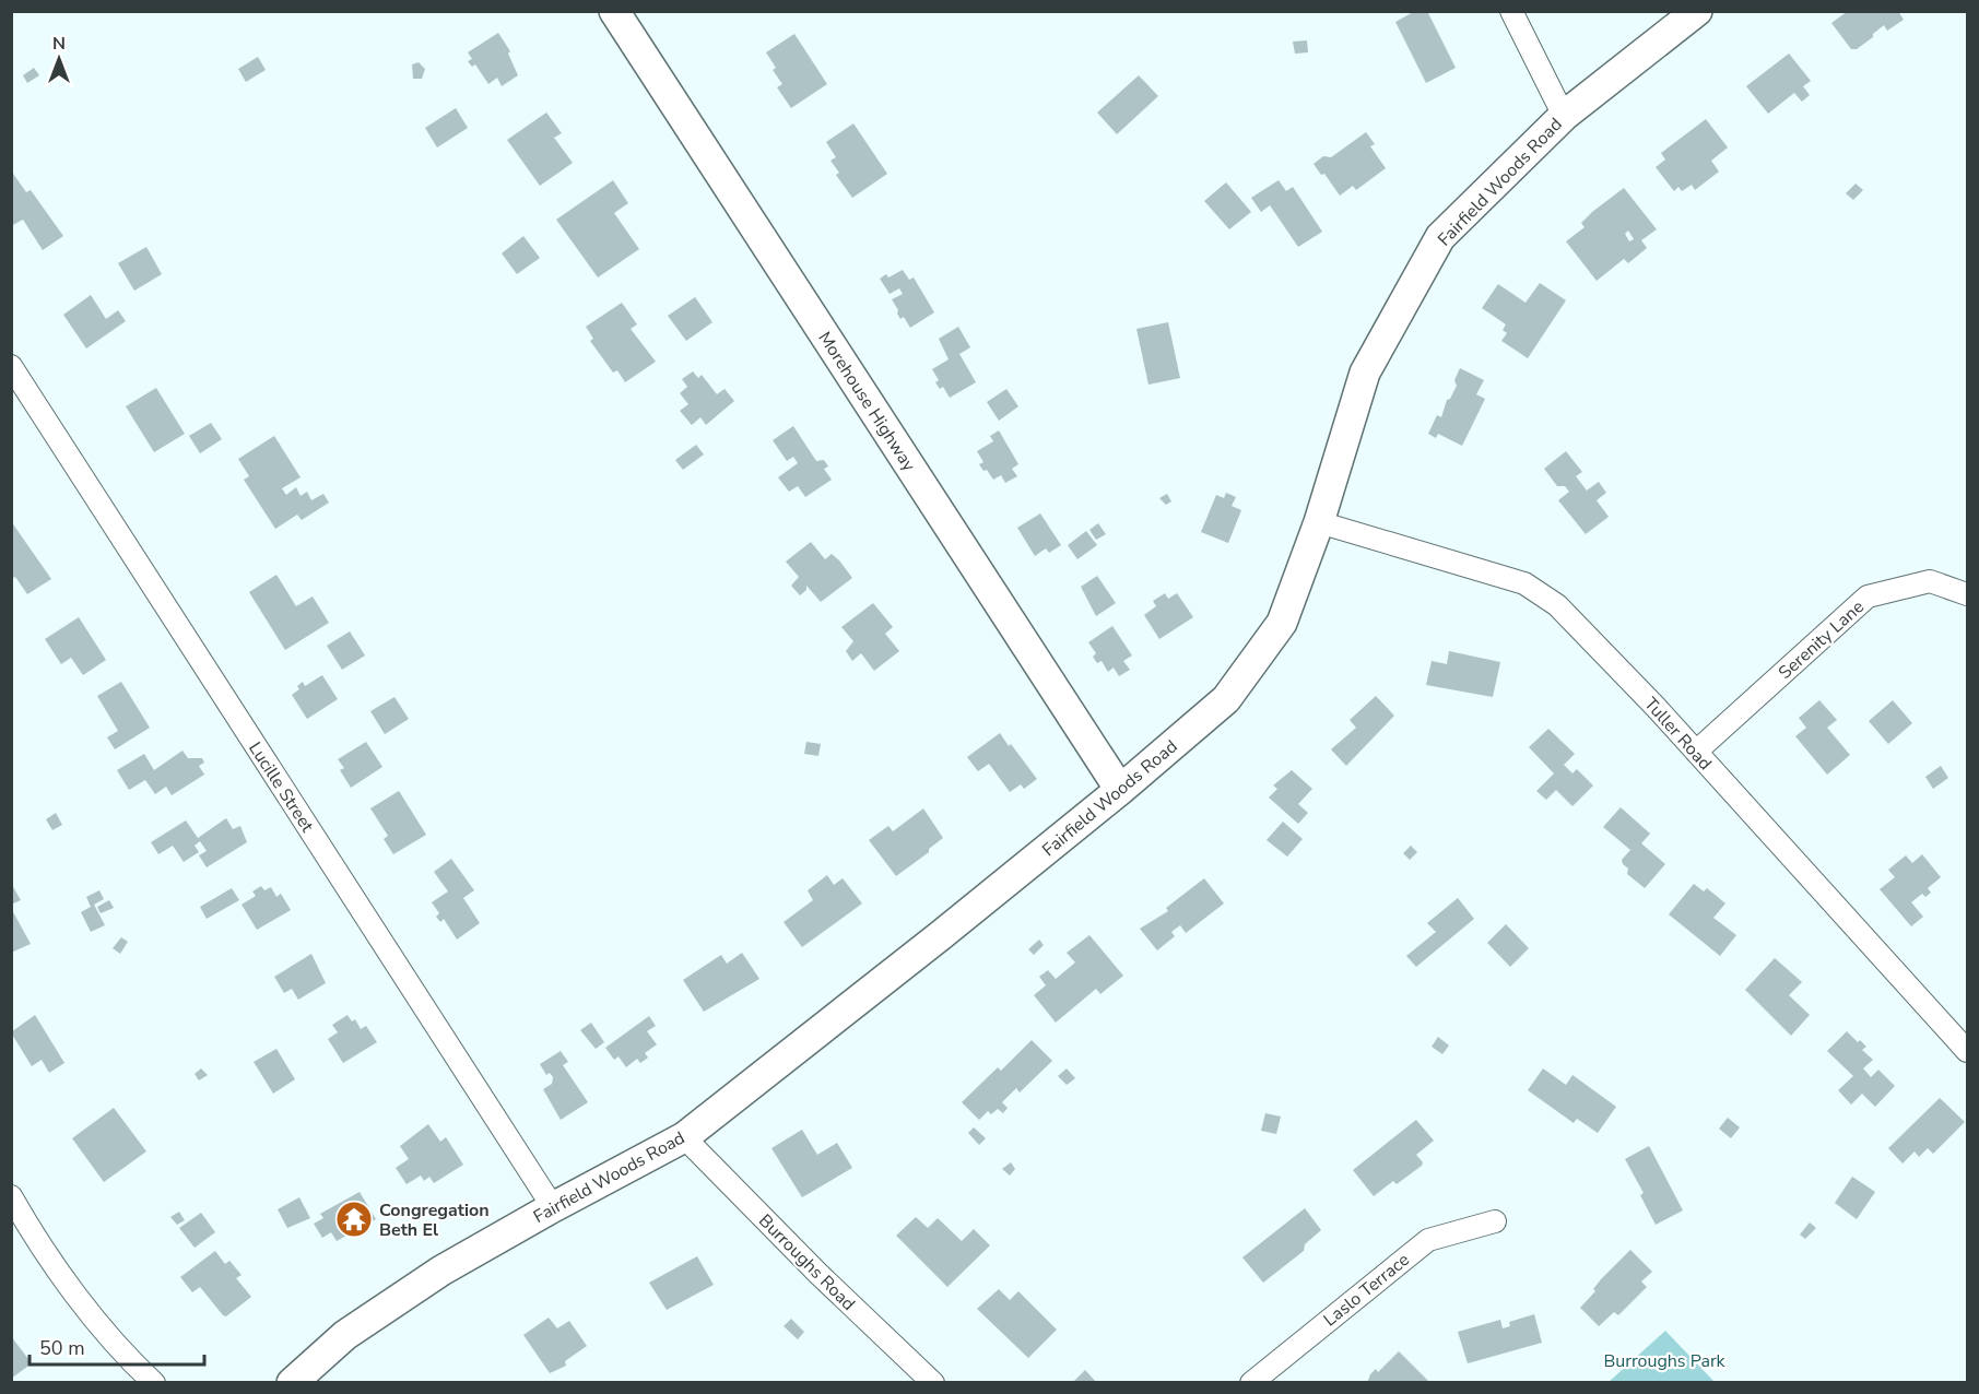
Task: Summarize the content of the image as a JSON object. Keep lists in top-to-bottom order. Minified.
{"streets":{"main road":["Fairfield Woods Road","Morehouse Highway"],"street":["Serenity Lane","Tuller Road","Lucille Street","Burroughs Road","Laslo Terrace"]},"crossings":[["Fairfield Woods Road","Morehouse Highway"],["Fairfield Woods Road","Tuller Road"],["Fairfield Woods Road","Lucille Street"],["Fairfield Woods Road","Burroughs Road"],["Serenity Lane","Tuller Road"]],"parks":["Burroughs Park"],"places":{"temple":["Congregation Beth El"]},"scale_bar":"50 m","north":"top"}
